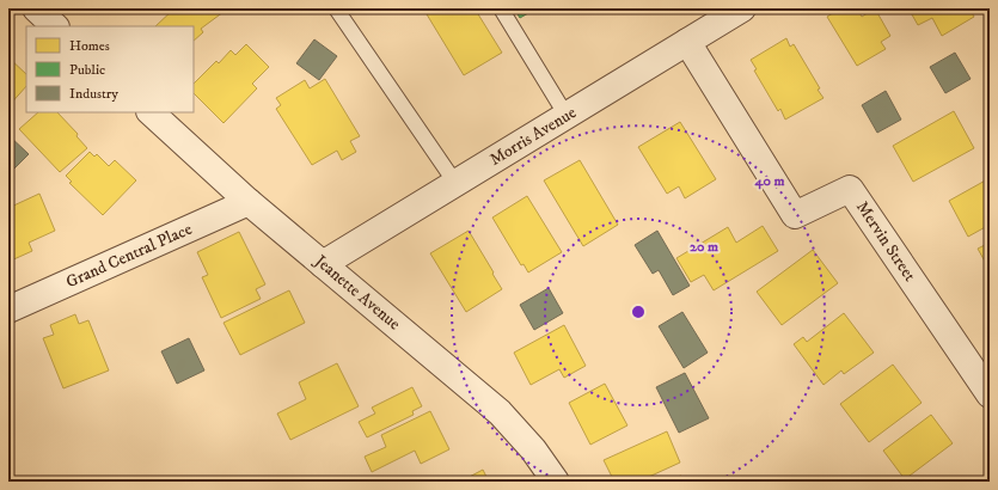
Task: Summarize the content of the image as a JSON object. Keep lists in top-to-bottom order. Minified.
{"streets":{"street":["Morris Avenue","Mervin Street","Grand Central Place","Jeanette Avenue"]},"crossings":[["Morris Avenue","Mervin Street"],["Morris Avenue","Jeanette Avenue"],["Grand Central Place","Jeanette Avenue"]],"legend":["Homes","Public","Industry"],"rings":["40 m","20 m"]}
